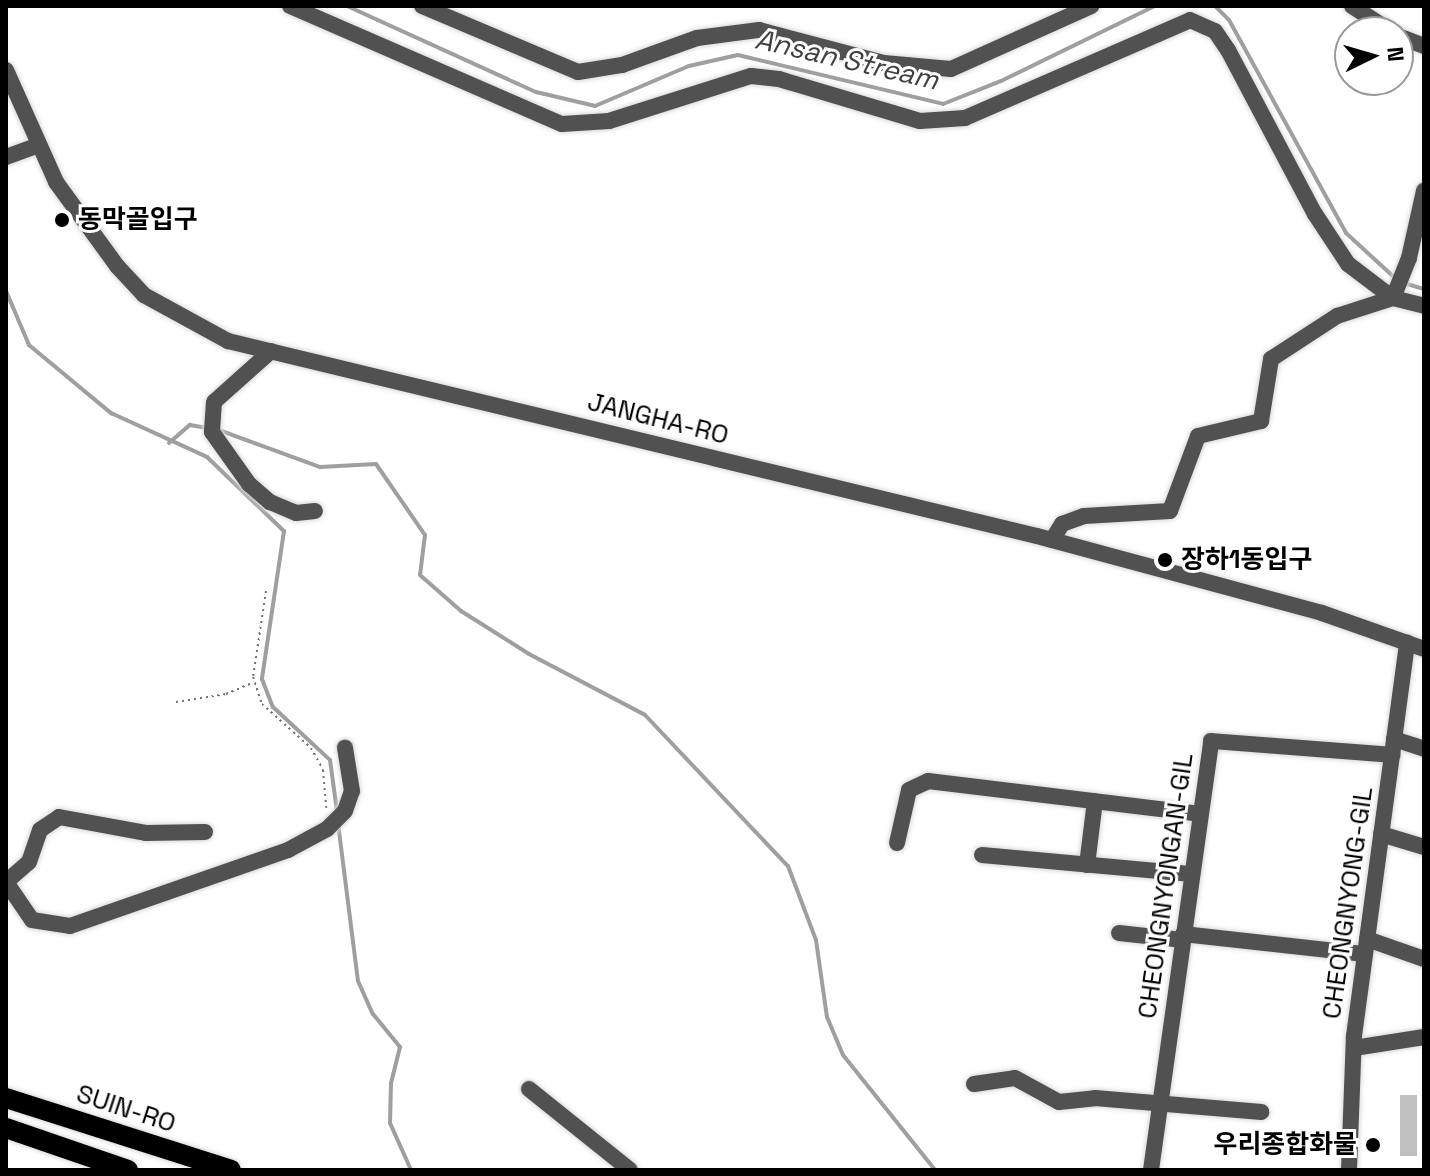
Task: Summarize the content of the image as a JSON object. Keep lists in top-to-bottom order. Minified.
{"streets":{"main road":["SUIN-RO"],"street":["JANGHA-RO","CHEONGNYONGAN-GIL","CHEONGNYONG-GIL"]},"crossings":[["JANGHA-RO","CHEONGNYONG-GIL"],["CHEONGNYONGAN-GIL","CHEONGNYONG-GIL"]],"water":["Ansan Stream"],"places":["동막골입구","장하1동입구","우리종합화물"],"north":"right"}
